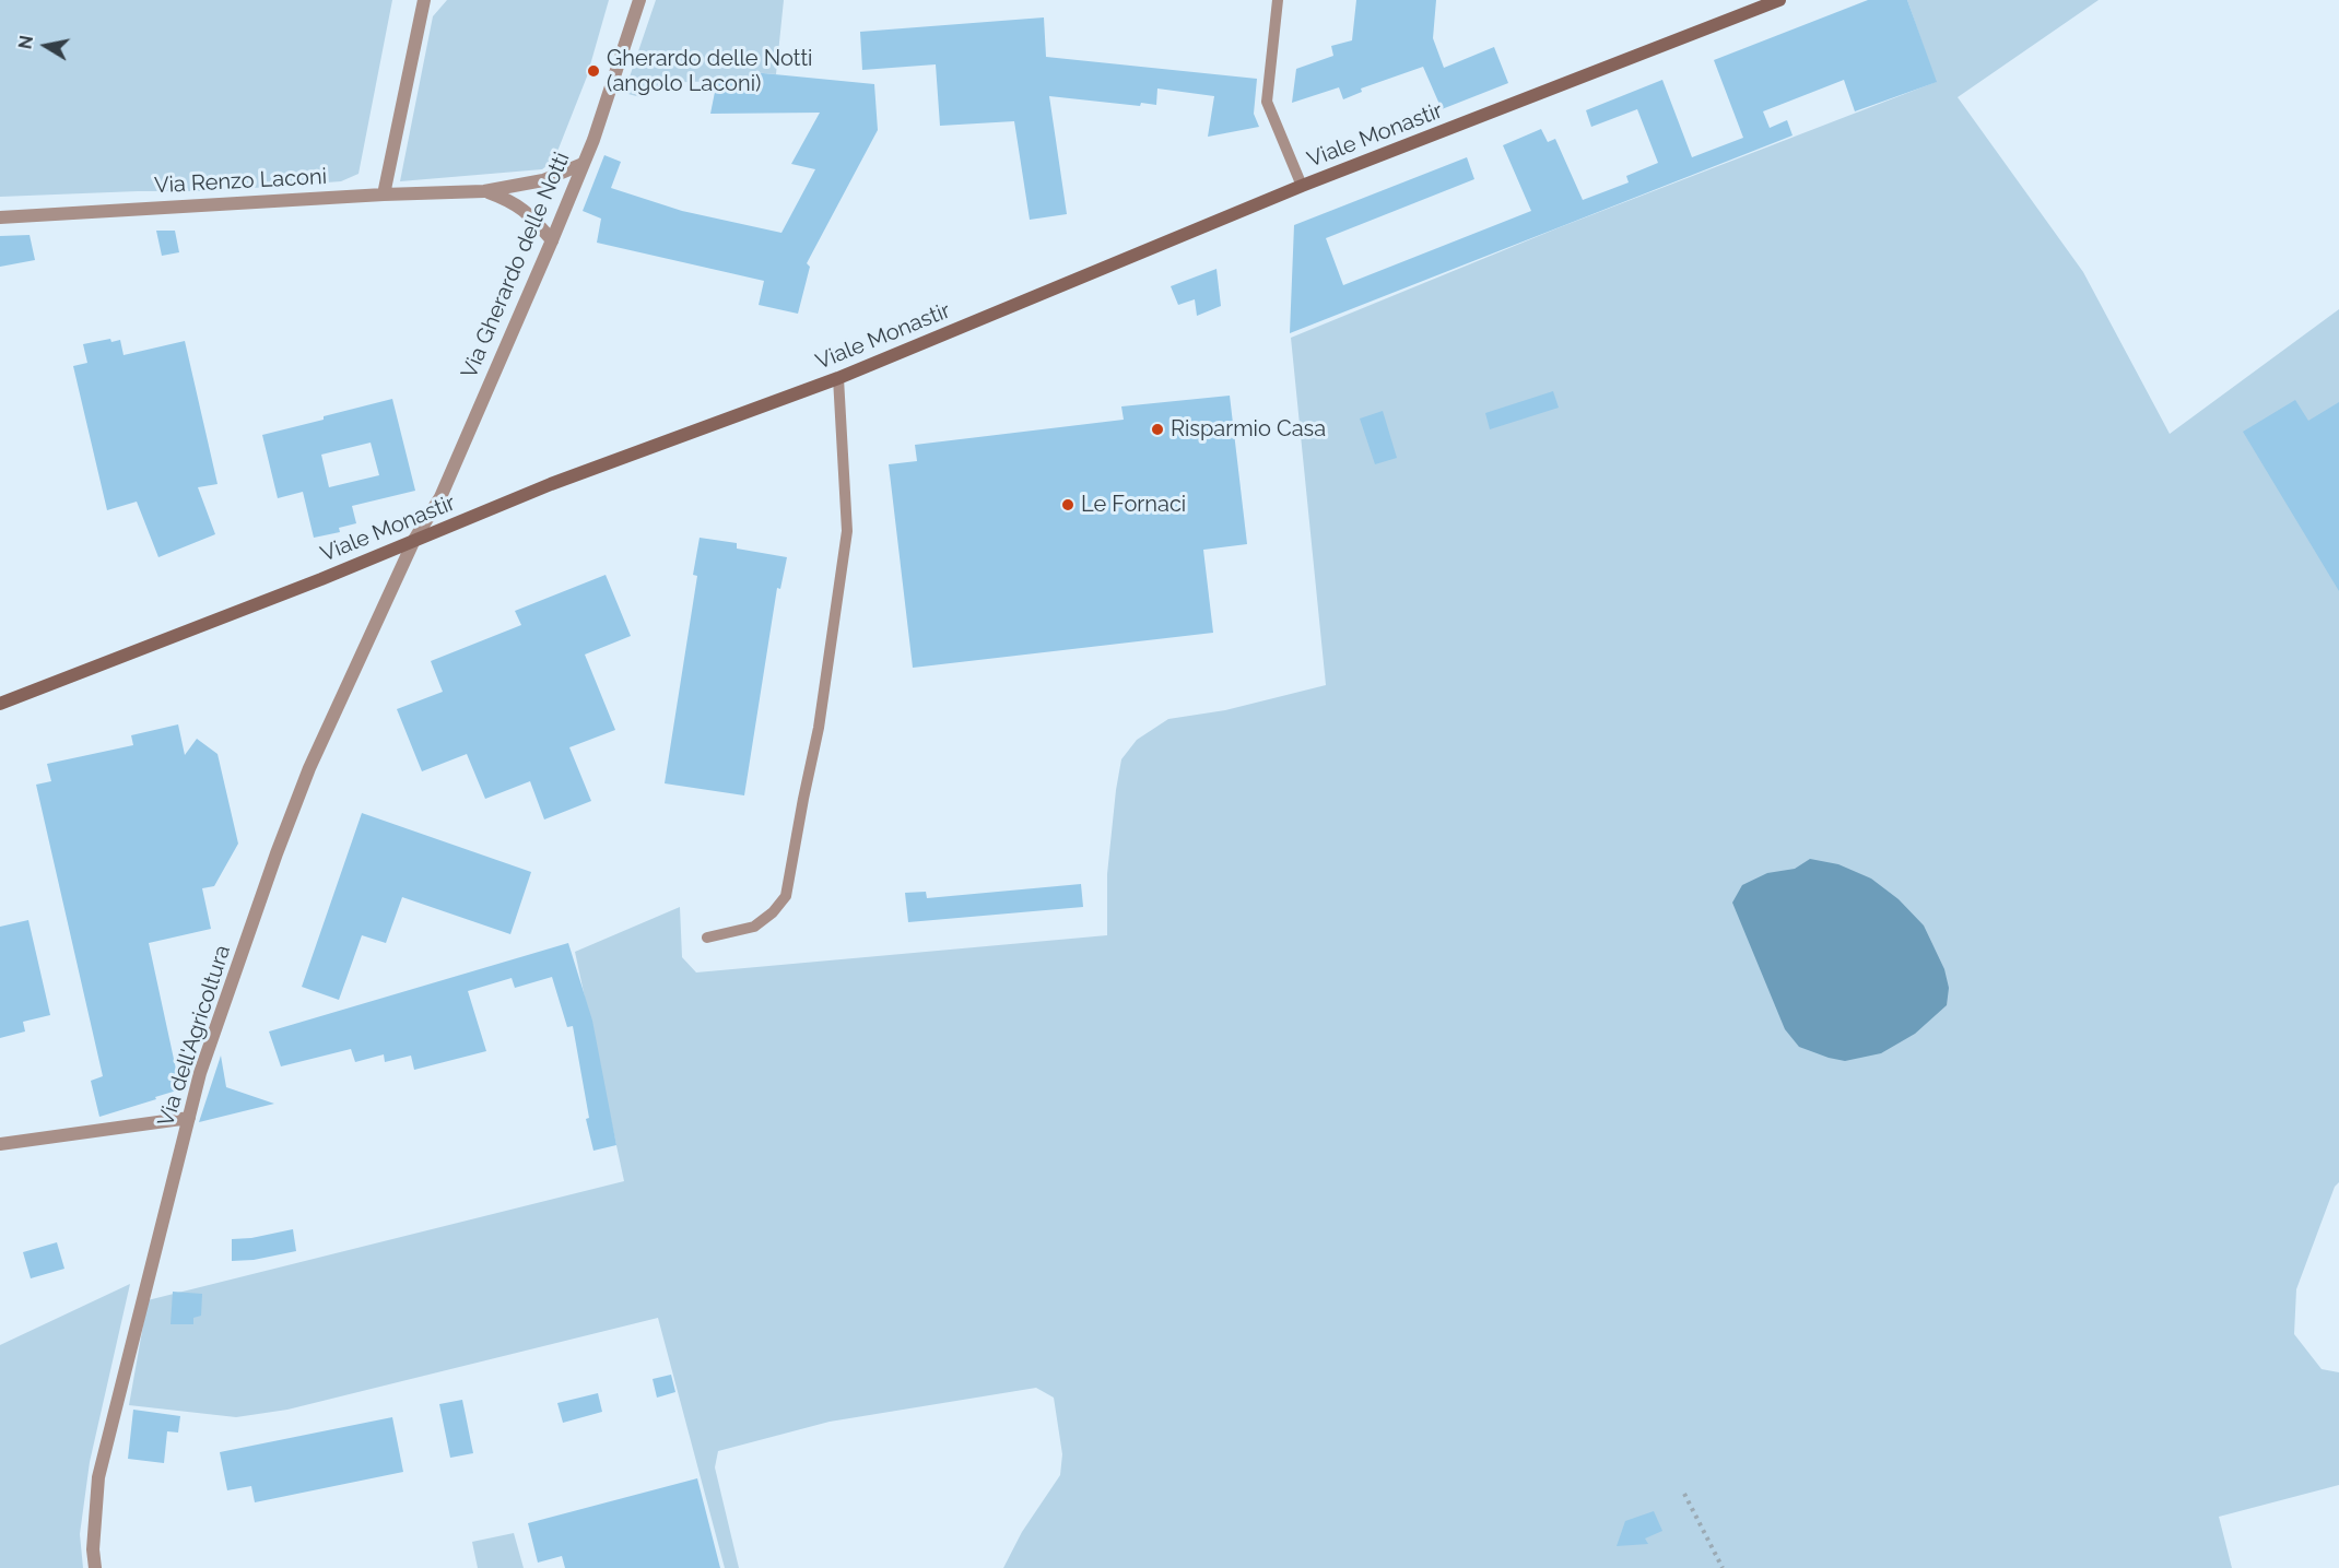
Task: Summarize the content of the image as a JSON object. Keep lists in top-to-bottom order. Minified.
{"streets":{"main road":["Viale Monastir"],"street":["Via Renzo Laconi","Via Gherardo delle Notti","Via dell'Agricoltura"]},"crossings":[["Viale Monastir","Via Gherardo delle Notti"],["Viale Monastir","Via dell'Agricoltura"],["Via Renzo Laconi","Via Gherardo delle Notti"],["Via Gherardo delle Notti","Via dell'Agricoltura"]],"places":["Gherardo delle Notti (angolo Laconi)","Risparmio Casa","Le Fornaci"],"north":"left"}
